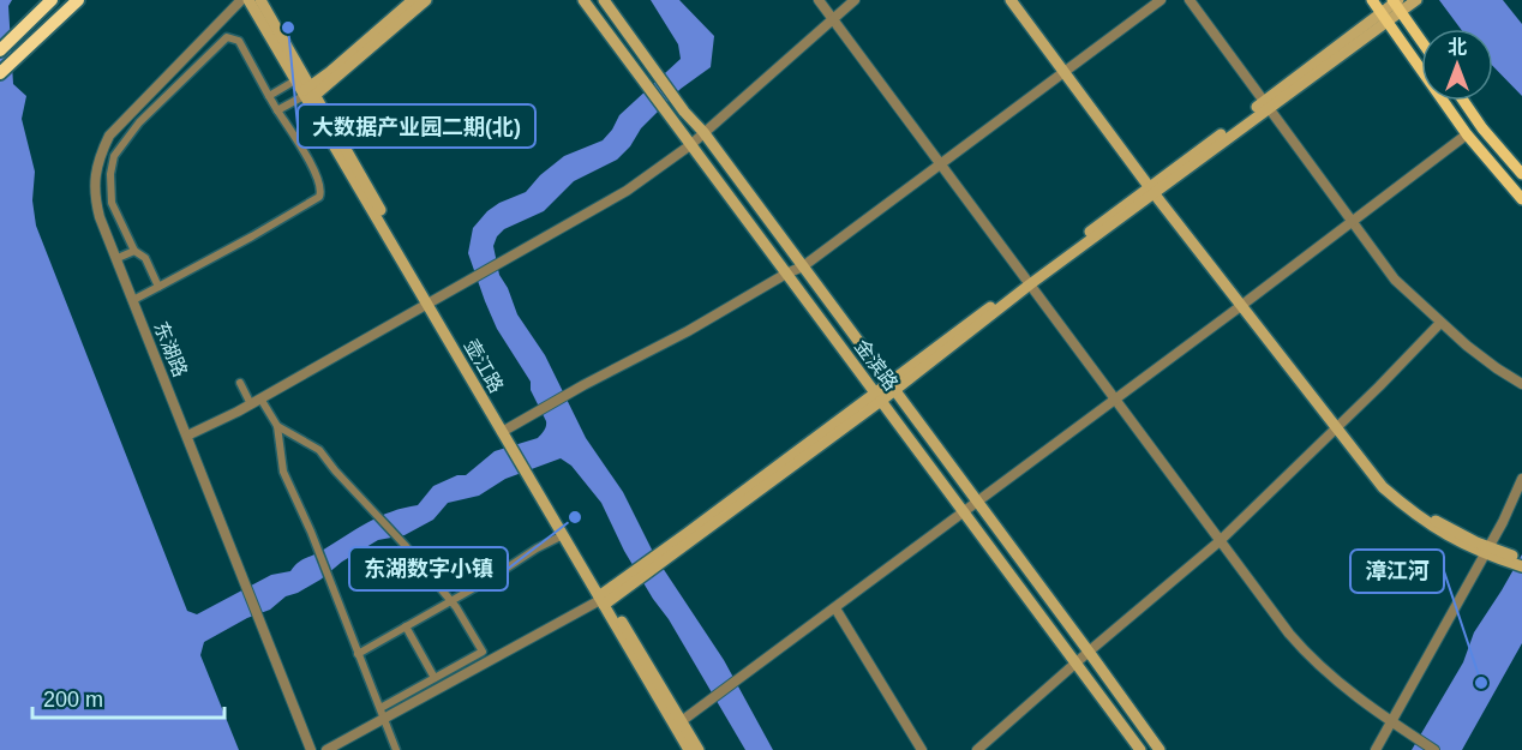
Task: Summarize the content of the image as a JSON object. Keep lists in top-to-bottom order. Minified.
{"streets":{"main road":["金滨路","壶江路"],"street":["东湖路"]},"places":["大数据产业园二期(北)","东湖数字小镇","漳江河"],"scale_bar":"200 m","north":"top"}
